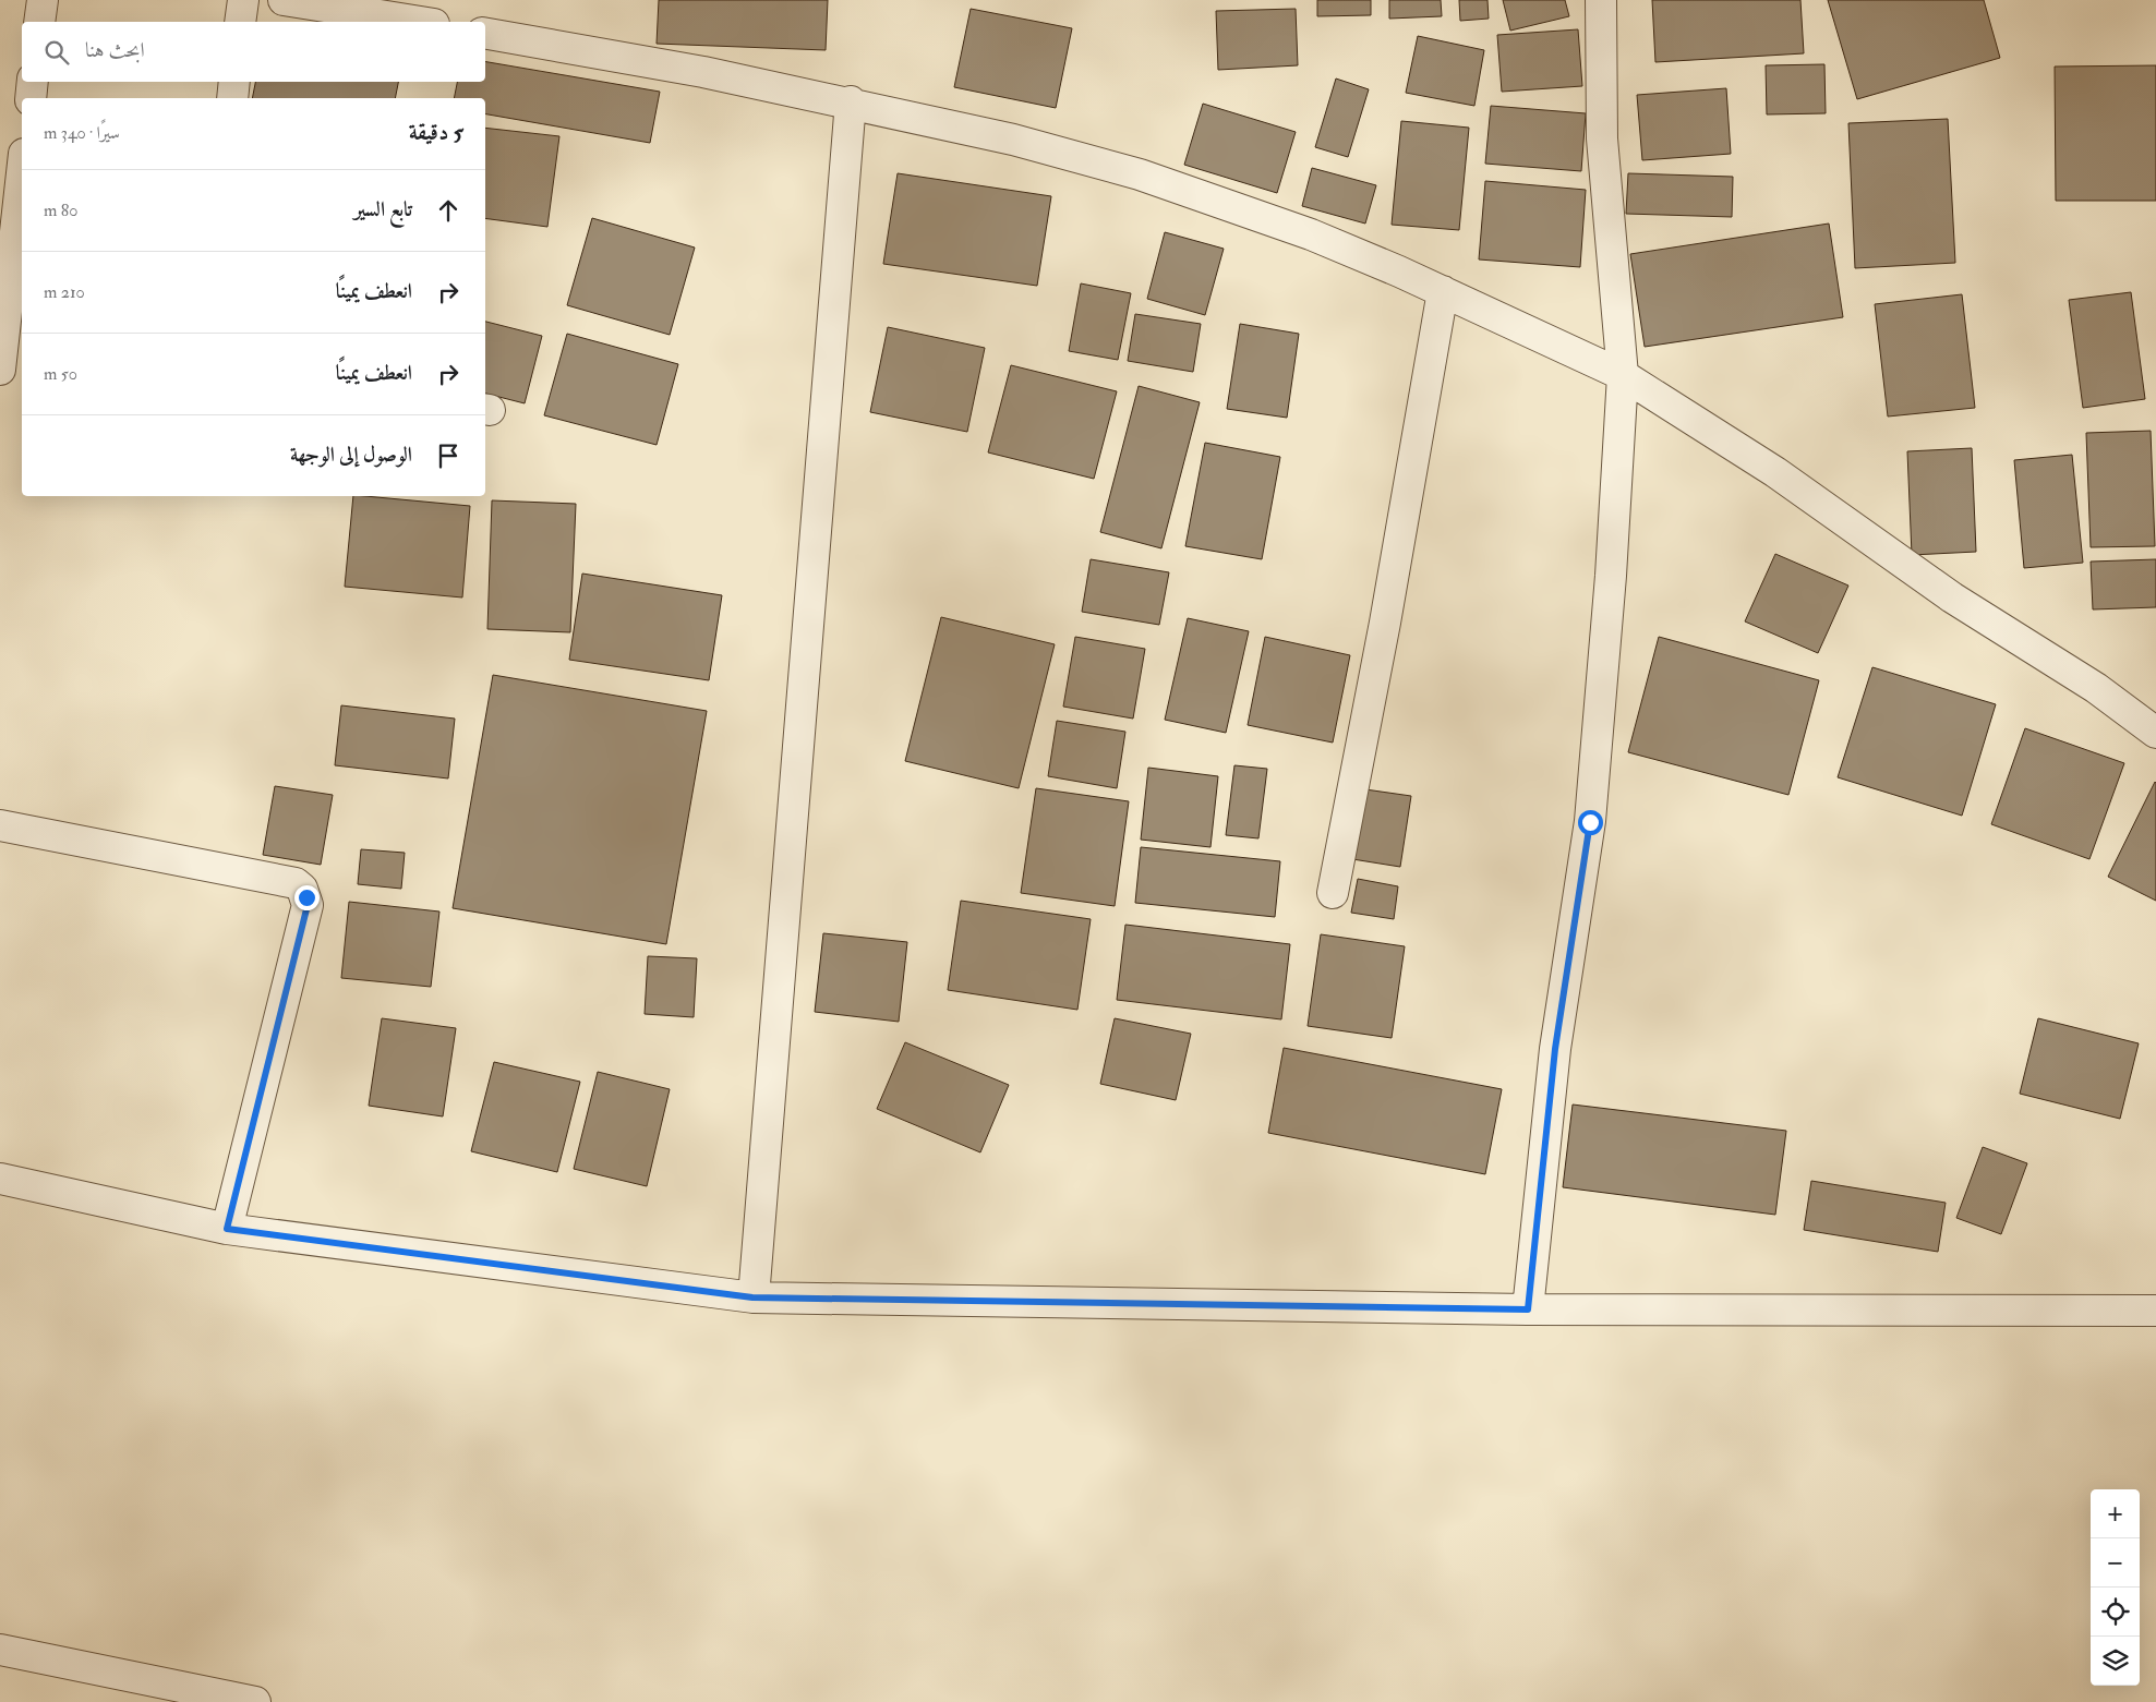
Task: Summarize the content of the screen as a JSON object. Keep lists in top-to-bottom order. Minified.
{"page":{"search":"ابحث هنا","heading":["5 دقيقة","سيرًا · 340 m"],"list":[["تابع السير","80 m"],["انعطف يمينًا","210 m"],["انعطف يمينًا","50 m"],"الوصول إلى الوجهة"],"map_buttons":["+","−"]}}
